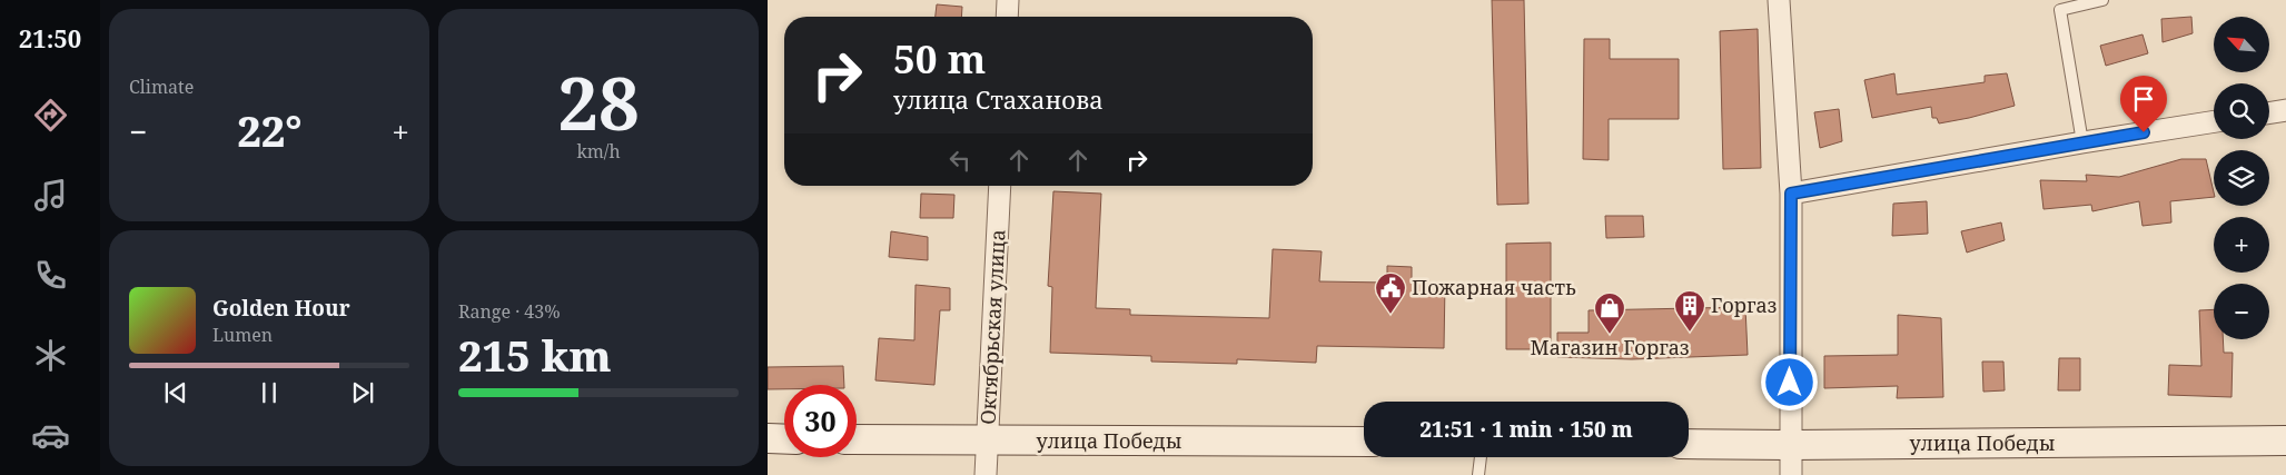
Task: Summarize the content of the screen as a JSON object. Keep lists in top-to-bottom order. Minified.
{"streets":{"street":["Октябрьская улица","улица Победы"]},"crossings":[["Октябрьская улица","улица Победы"]],"places":{"public building":["Пожарная часть"],"building":["Горгаз"],"shop":["Магазин Горгаз"]},"north":"top left","page":{"tabs":"21:50","tile":["Climate",["28","km/h"],["Range · 43%","215 km"]],"map_buttons":["+","−"],"turn":["50 m","улица Стаханова"],"heat":["−","22°","+"],"song":["Golden Hour","Lumen"],"limit":"30","trip":"21:51 · 1 min · 150 m"}}
